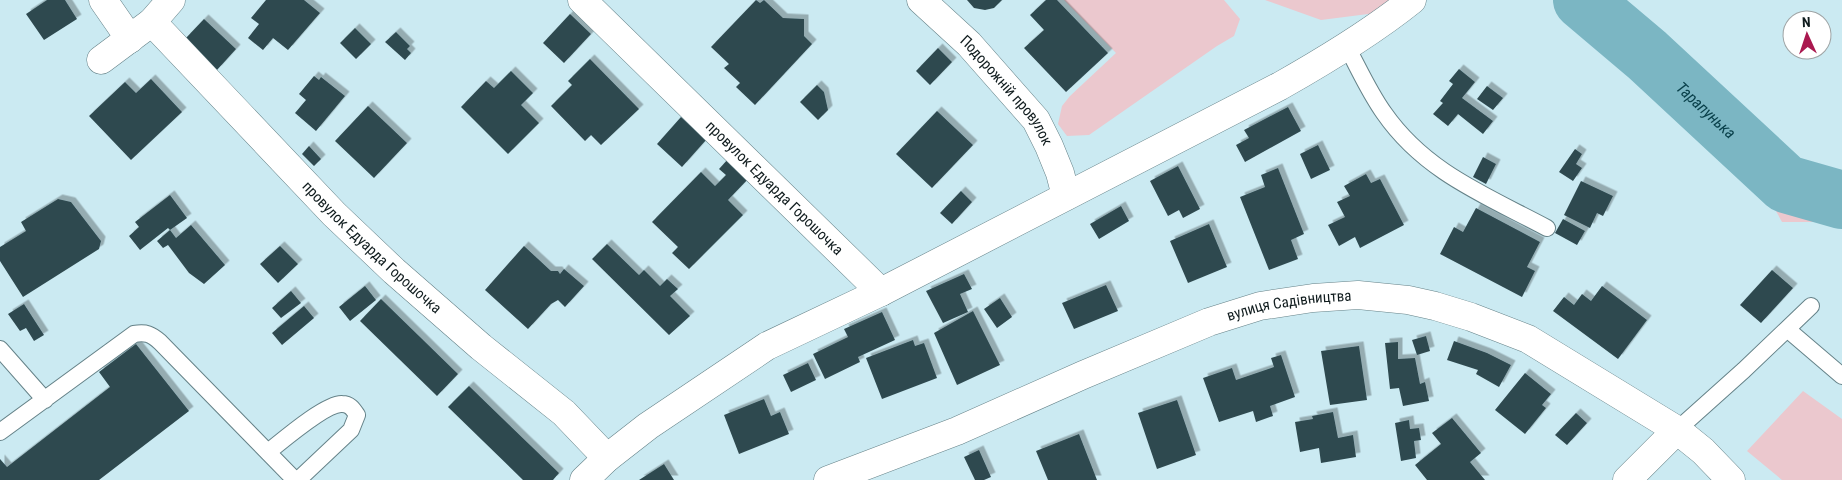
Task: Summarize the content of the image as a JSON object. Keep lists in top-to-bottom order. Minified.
{"streets":{"street":["Подорожній провулок","провулок Едуарда Горошочка","вулиця Садівництва"]},"water":["Тарапунька"],"north":"top"}
